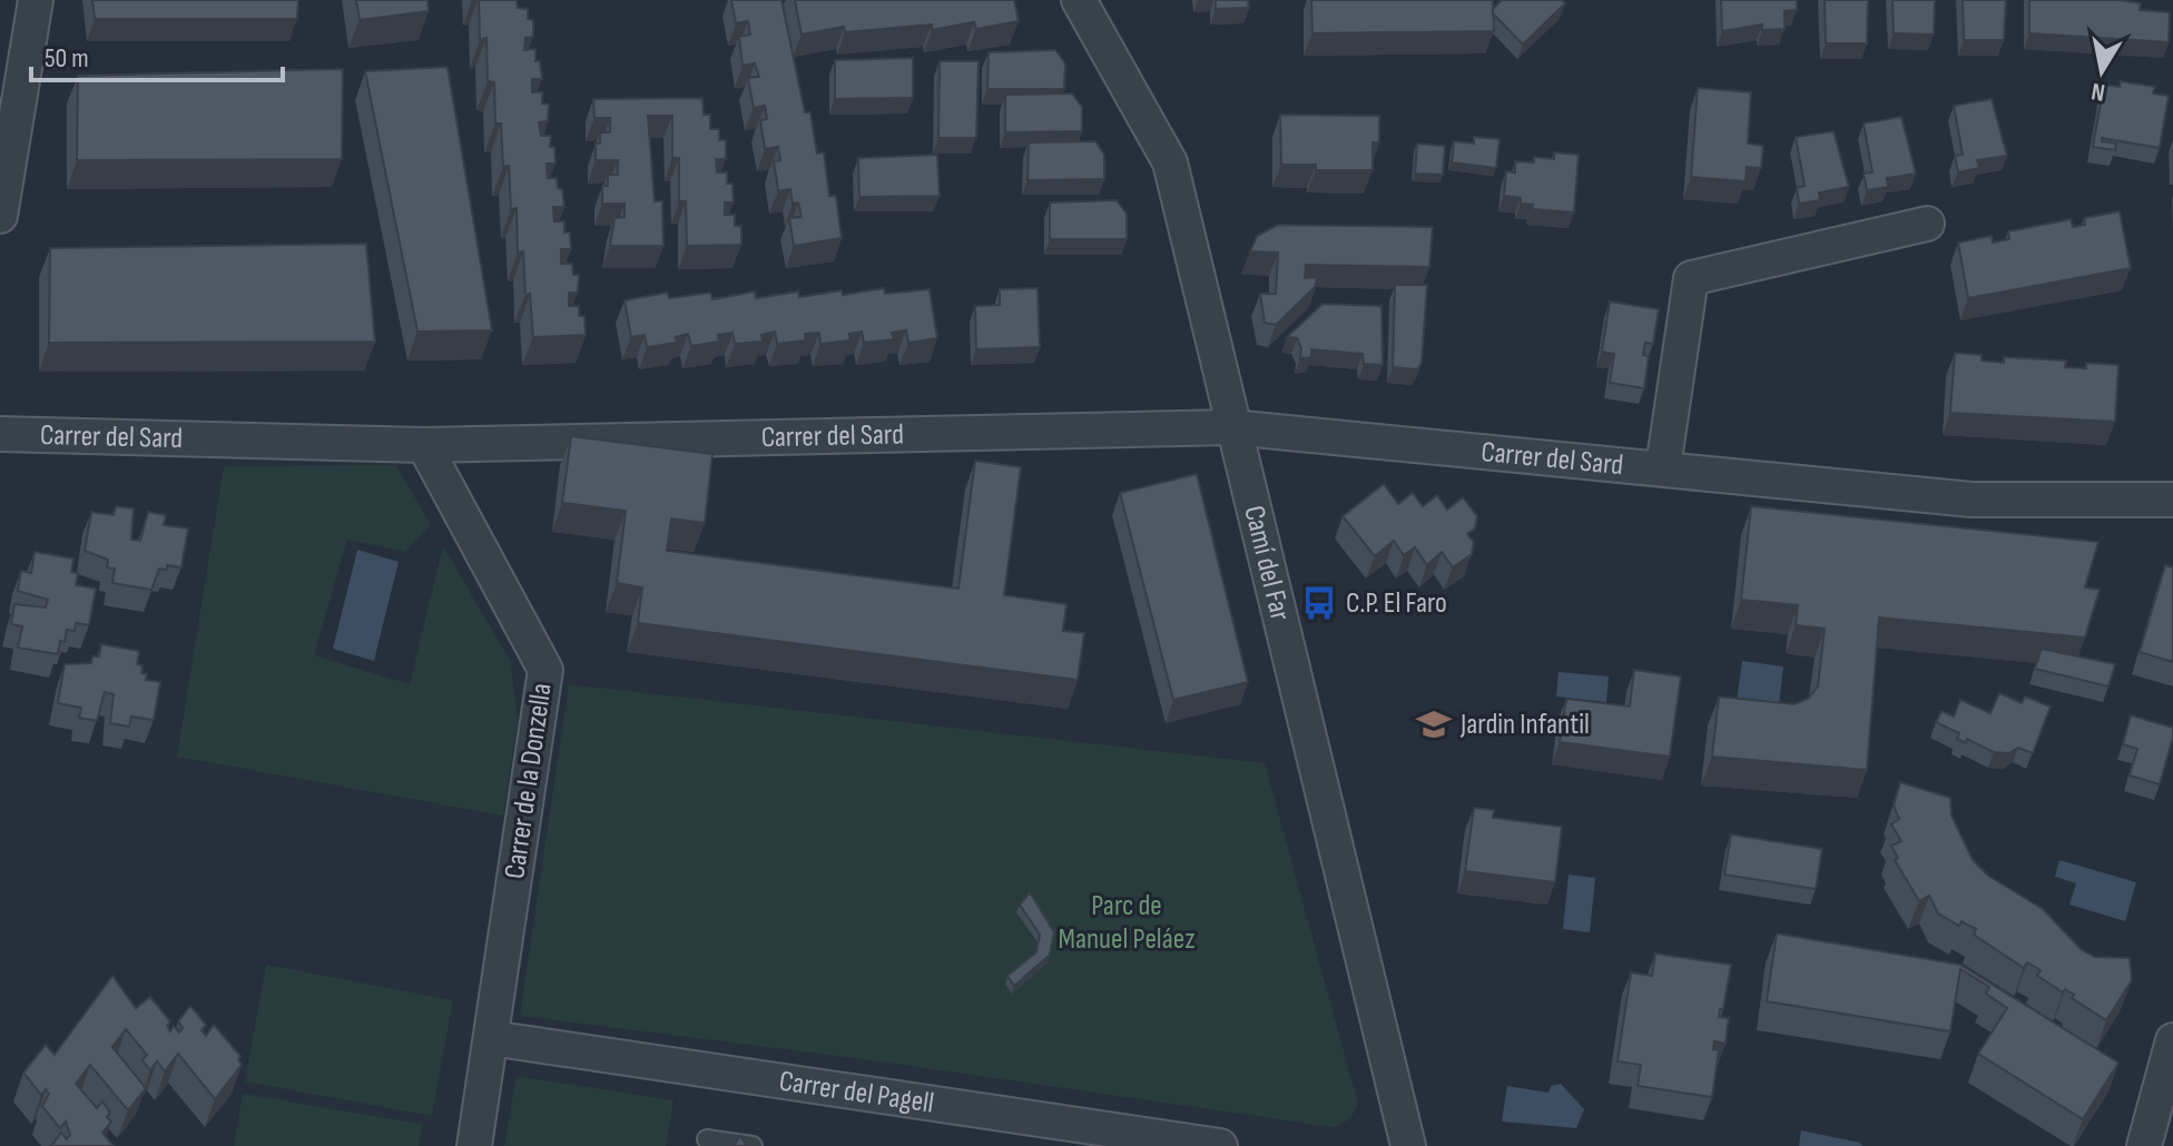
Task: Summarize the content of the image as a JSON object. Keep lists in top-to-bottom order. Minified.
{"streets":{"street":["Carrer del Sard","Camí del Far","Carrer de la Donzella","Carrer del Pagell"]},"crossings":[["Carrer del Sard","Camí del Far"],["Carrer del Sard","Carrer de la Donzella"],["Carrer de la Donzella","Carrer del Pagell"]],"parks":["Parc de Manuel Peláez"],"places":{"bus stop":["C.P. El Faro"],"school or university":["Jardin Infantil"]},"scale_bar":"50 m","north":"bottom"}
